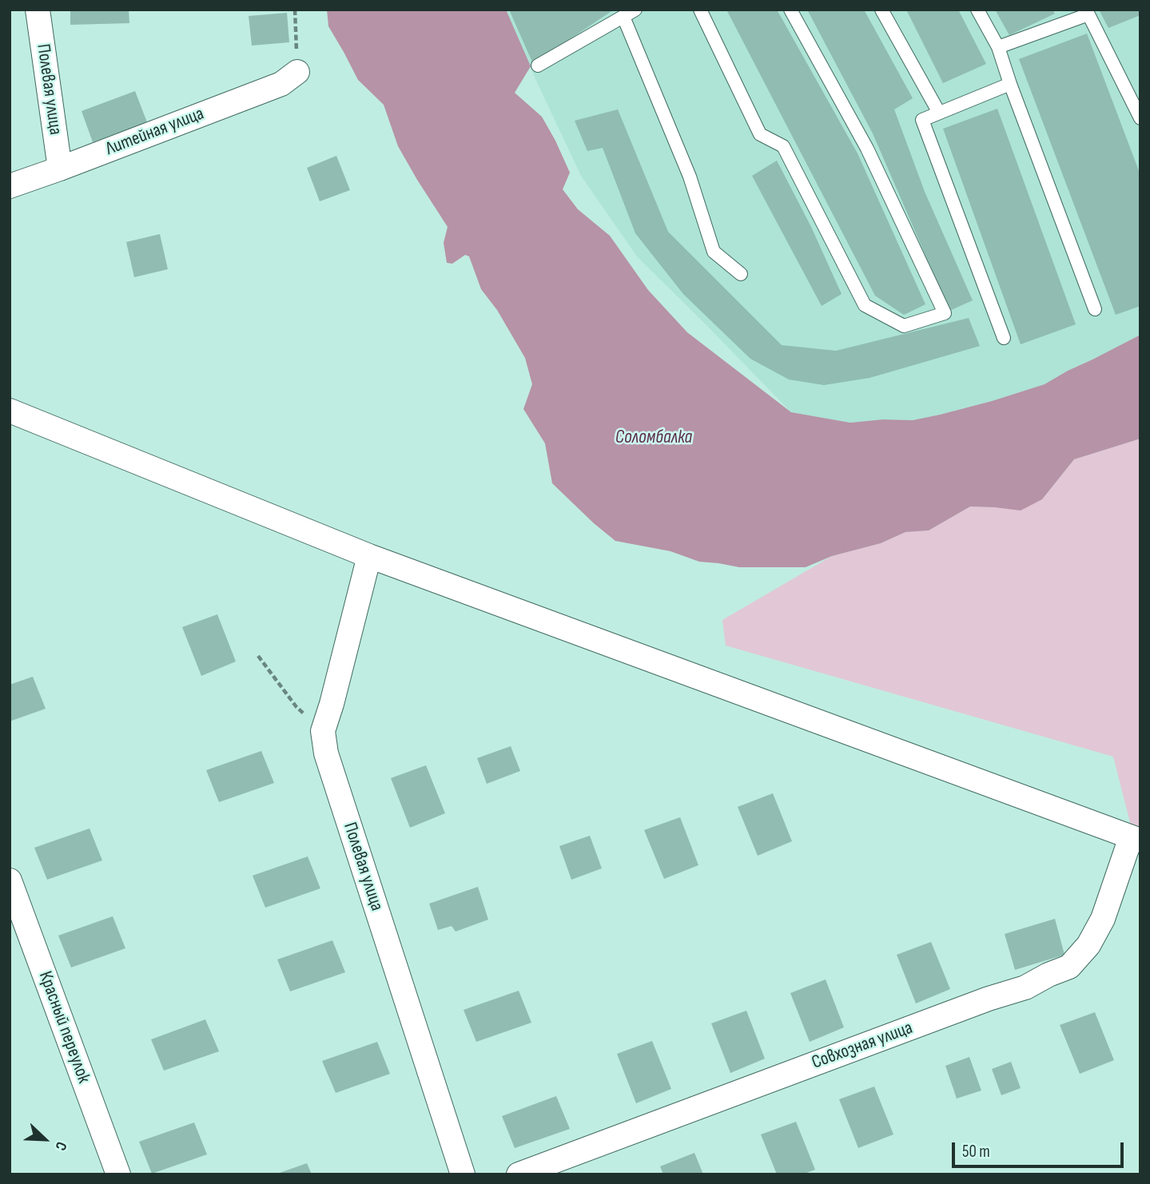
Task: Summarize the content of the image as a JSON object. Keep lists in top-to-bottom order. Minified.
{"streets":{"street":["Полевая улица","Литейная улица","Красный переулок","Совхозная улица"]},"crossings":[["Полевая улица","Литейная улица"]],"water":["Соломбалка"],"scale_bar":"50 m","north":"bottom right"}
